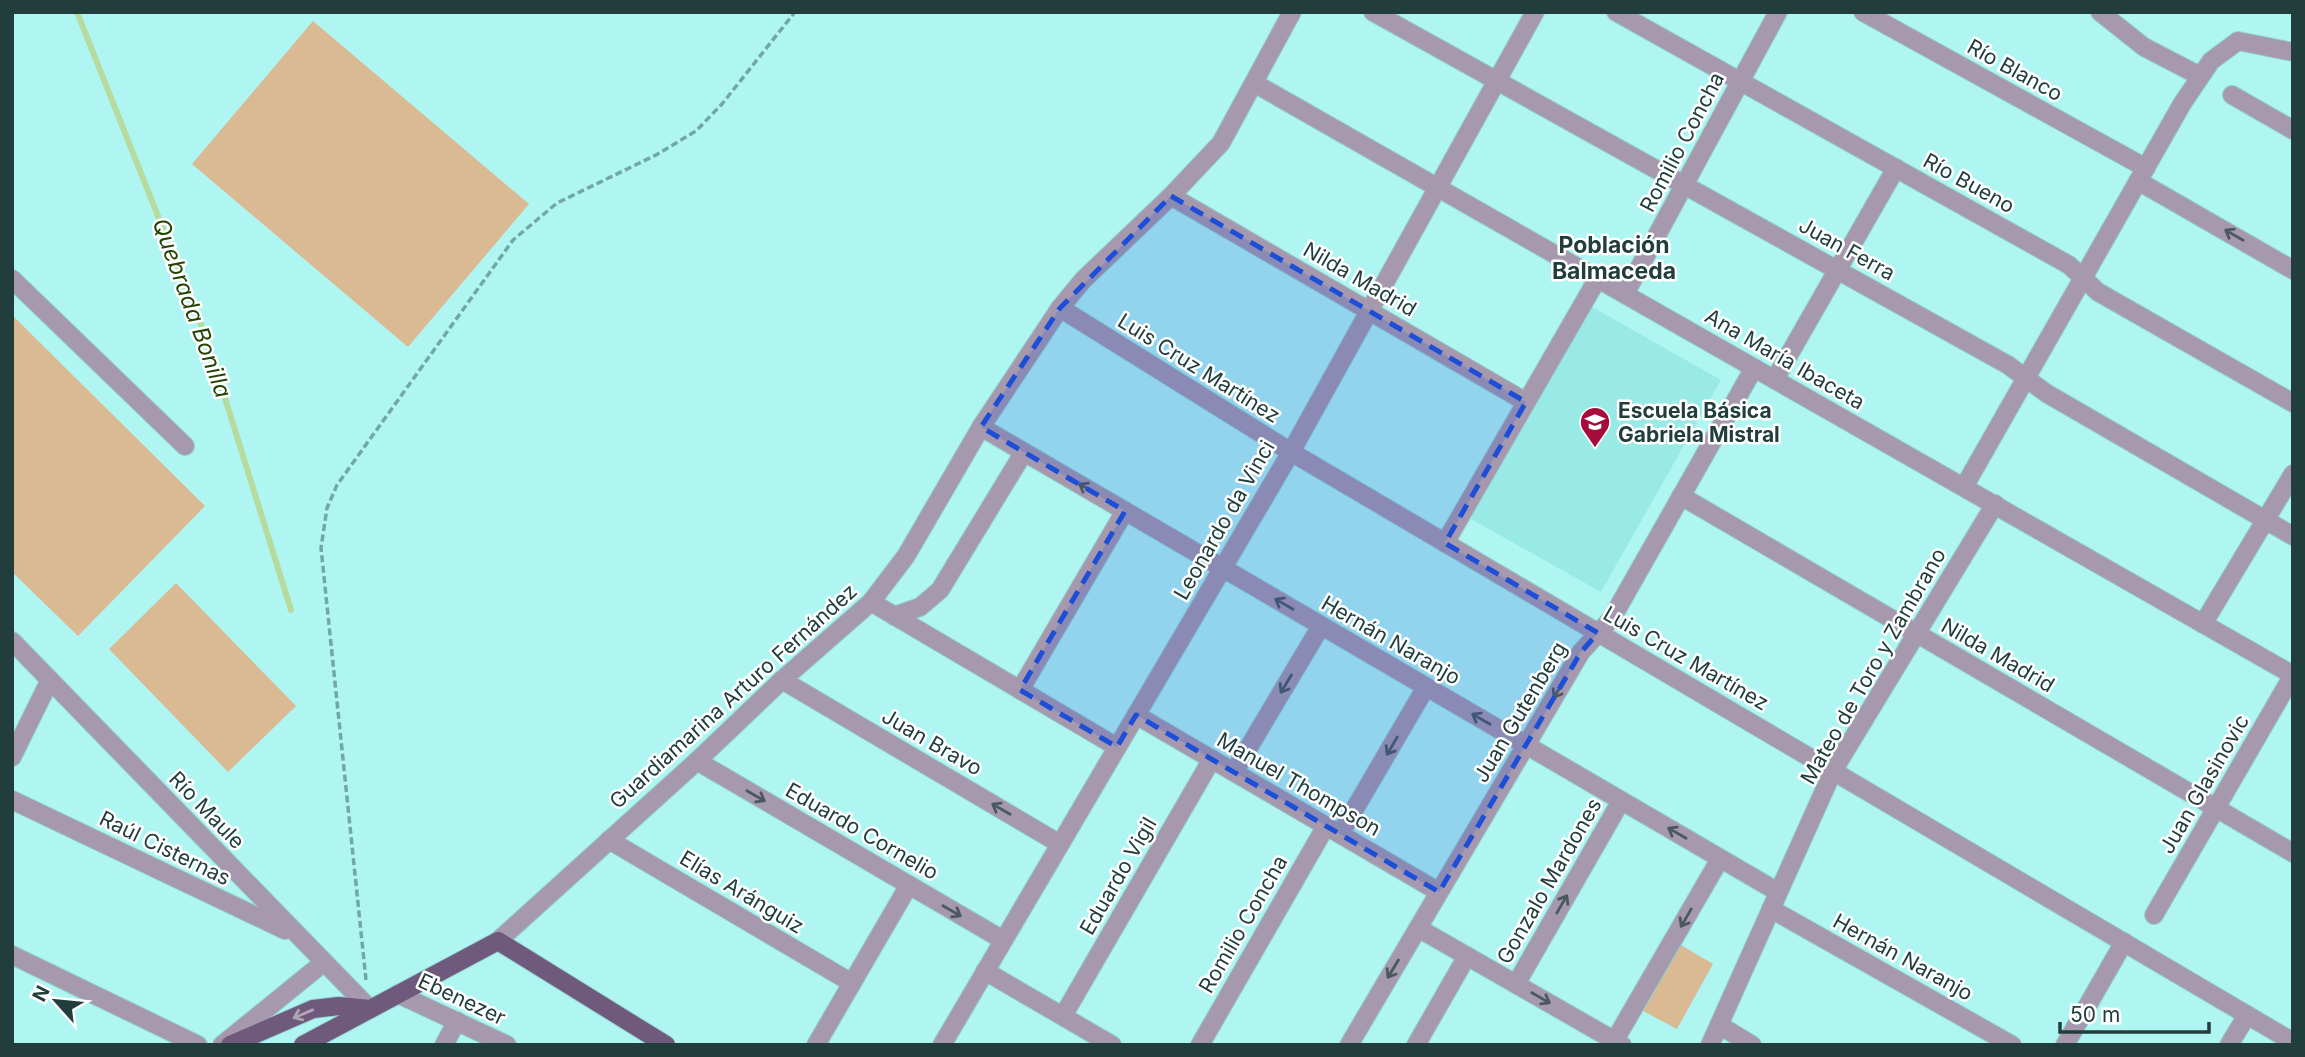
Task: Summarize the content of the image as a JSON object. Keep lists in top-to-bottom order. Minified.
{"streets":{"main road":["Guardiamarina Arturo Fernández"],"street":["Río Blanco","Romilio Concha","Río Bueno","Juan Ferra","Nilda Madrid","Ana María Ibaceta","Luis Cruz Martínez","Leonardo da Vinci","Hernán Naranjo","Mateo de Toro y Zambrano","Juan Gutenberg","Juan Bravo","Manuel Thompson","Juan Glasinovic","Río Maule","Eduardo Cornelio","Raúl Cisternas","Eduardo Vigil","Gonzalo Mardones","Elías Aránguiz","Ebenezer"]},"crossings":[["Romilio Concha","Río Bueno"],["Romilio Concha","Juan Ferra"],["Romilio Concha","Ana María Ibaceta"],["Romilio Concha","Hernán Naranjo"],["Romilio Concha","Manuel Thompson"],["Juan Ferra","Leonardo da Vinci"],["Nilda Madrid","Leonardo da Vinci"],["Nilda Madrid","Mateo de Toro y Zambrano"],["Nilda Madrid","Guardiamarina Arturo Fernández"],["Nilda Madrid","Juan Gutenberg"],["Nilda Madrid","Juan Glasinovic"],["Ana María Ibaceta","Leonardo da Vinci"],["Ana María Ibaceta","Mateo de Toro y Zambrano"],["Ana María Ibaceta","Guardiamarina Arturo Fernández"],["Ana María Ibaceta","Juan Gutenberg"],["Ana María Ibaceta","Juan Glasinovic"],["Luis Cruz Martínez","Leonardo da Vinci"],["Luis Cruz Martínez","Mateo de Toro y Zambrano"],["Luis Cruz Martínez","Guardiamarina Arturo Fernández"],["Luis Cruz Martínez","Juan Gutenberg"],["Leonardo da Vinci","Hernán Naranjo"],["Leonardo da Vinci","Juan Bravo"],["Leonardo da Vinci","Manuel Thompson"],["Leonardo da Vinci","Eduardo Cornelio"],["Hernán Naranjo","Mateo de Toro y Zambrano"],["Hernán Naranjo","Guardiamarina Arturo Fernández"],["Hernán Naranjo","Juan Gutenberg"],["Hernán Naranjo","Gonzalo Mardones"],["Guardiamarina Arturo Fernández","Juan Bravo"],["Guardiamarina Arturo Fernández","Río Maule"],["Guardiamarina Arturo Fernández","Eduardo Cornelio"],["Guardiamarina Arturo Fernández","Elías Aránguiz"],["Guardiamarina Arturo Fernández","Ebenezer"],["Juan Gutenberg","Manuel Thompson"],["Manuel Thompson","Eduardo Vigil"],["Río Maule","Raúl Cisternas"]],"one_way":["Hernán Naranjo","Eduardo Cornelio"],"districts":["Población Balmaceda"],"water":["Quebrada Bonilla"],"places":{"school or university":["Escuela Básica Gabriela Mistral"]},"scale_bar":"50 m","north":"top left"}
